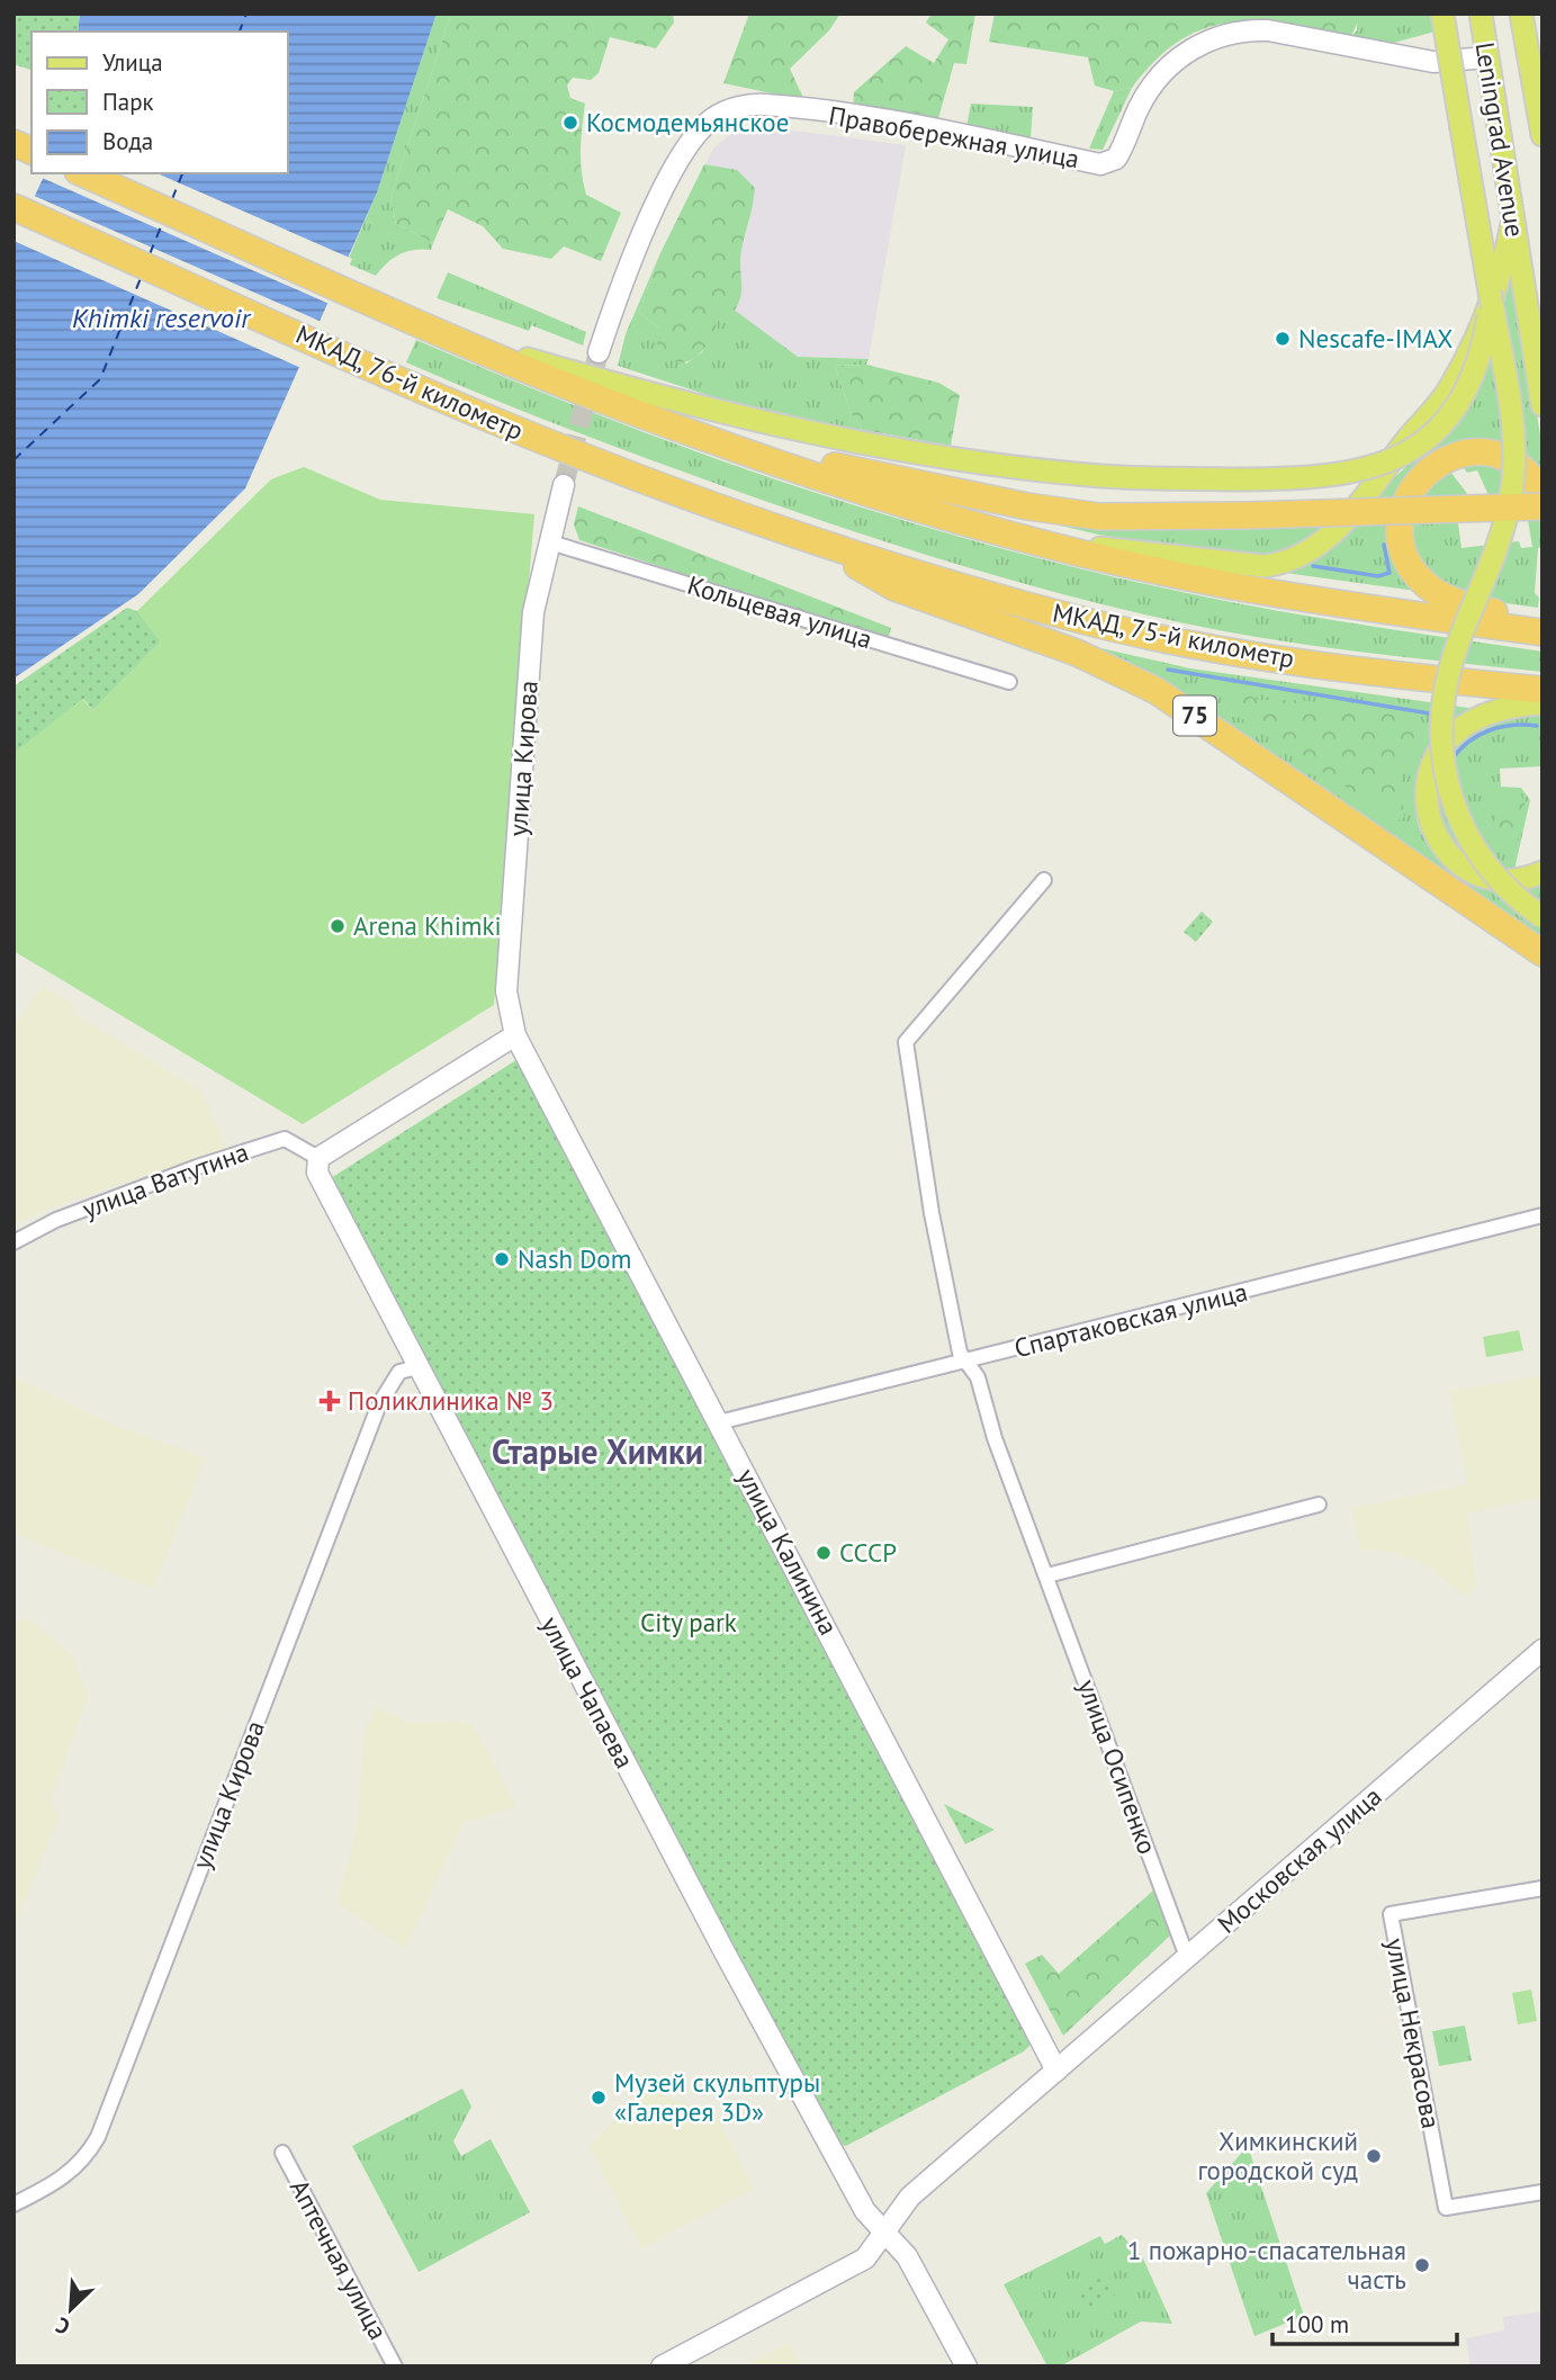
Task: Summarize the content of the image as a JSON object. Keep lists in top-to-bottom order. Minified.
{"streets":{"highway":["МКАД, 76-й километр","МКАД, 75-й километр","75"],"main road":["Leningrad Avenue"],"street":["Правобережная улица","Кольцевая улица","улица Кирова","улица Ватутина","Спартаковская улица","улица Калинина","улица Чапаева","улица Осипенко","Московская улица","улица Некрасова","Аптечная улица"]},"crossings":[["Правобережная улица","Leningrad Avenue"],["МКАД, 76-й километр","МКАД, 75-й километр"],["МКАД, 76-й километр","75"],["Кольцевая улица","улица Кирова"],["МКАД, 75-й километр","75"],["улица Кирова","улица Калинина"],["улица Кирова","улица Чапаева"],["улица Ватутина","улица Чапаева"],["Спартаковская улица","улица Калинина"],["Спартаковская улица","улица Осипенко"],["улица Калинина","Московская улица"],["улица Чапаева","Московская улица"],["улица Осипенко","Московская улица"]],"districts":["Старые Химки"],"water":["Khimki reservoir"],"parks":["City park"],"places":{"other":["Космодемьянское","Nescafe-IMAX","Arena Khimki","Nash Dom","СССР","Музей скульптуры «Галерея 3D»","Химкинский городской суд","1 пожарно-спасательная часть"],"health":["Поликлиника № 3"]},"legend":["Улица","Парк","Вода"],"scale_bar":"100 m","north":"bottom left"}
